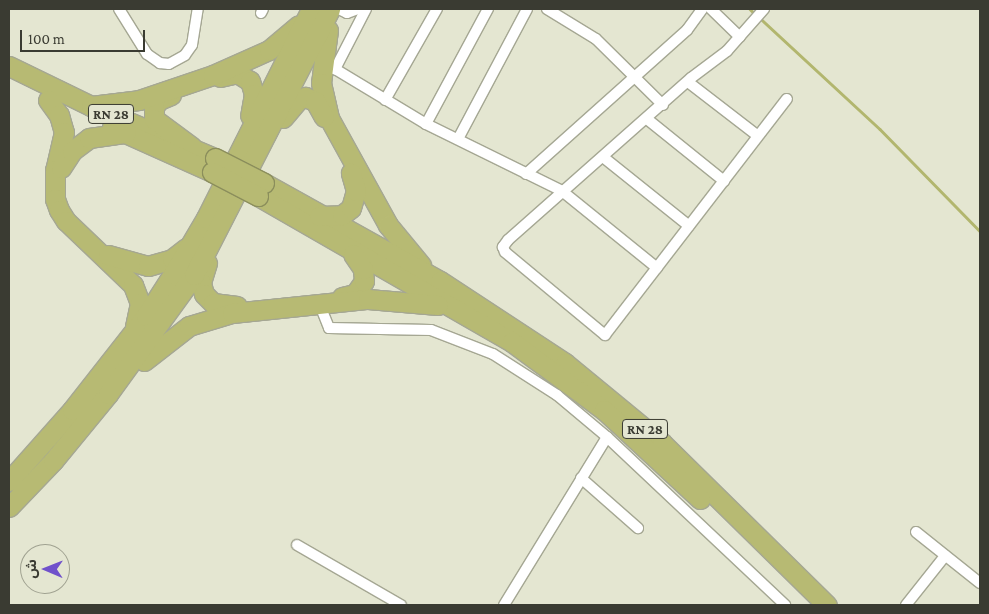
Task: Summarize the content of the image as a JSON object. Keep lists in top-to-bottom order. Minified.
{"streets":{"highway":["RN 28"]},"scale_bar":"100 m","north":"left"}
